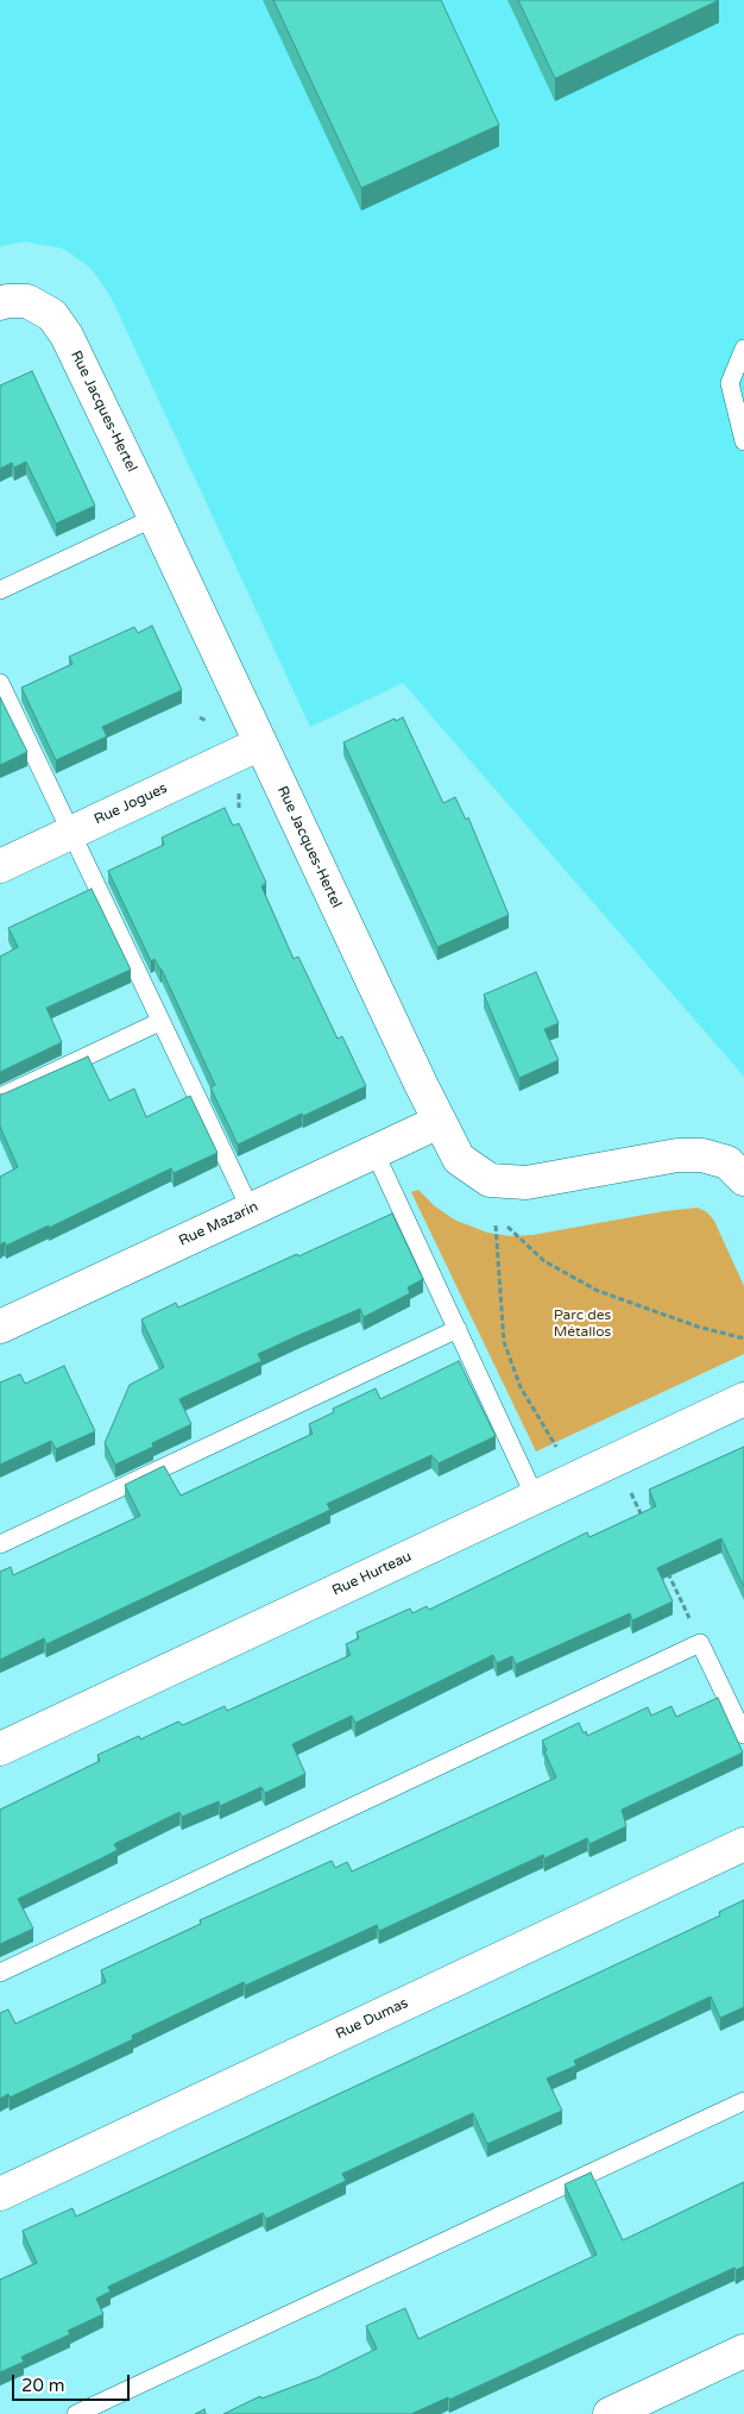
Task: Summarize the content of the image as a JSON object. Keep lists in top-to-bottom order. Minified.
{"streets":{"street":["Rue Jacques-Hertel","Rue Jogues","Rue Mazarin","Rue Hurteau","Rue Dumas"]},"crossings":[["Rue Jacques-Hertel","Rue Jogues"],["Rue Jacques-Hertel","Rue Mazarin"]],"parks":["Parc des Métallos"],"scale_bar":"20 m"}
